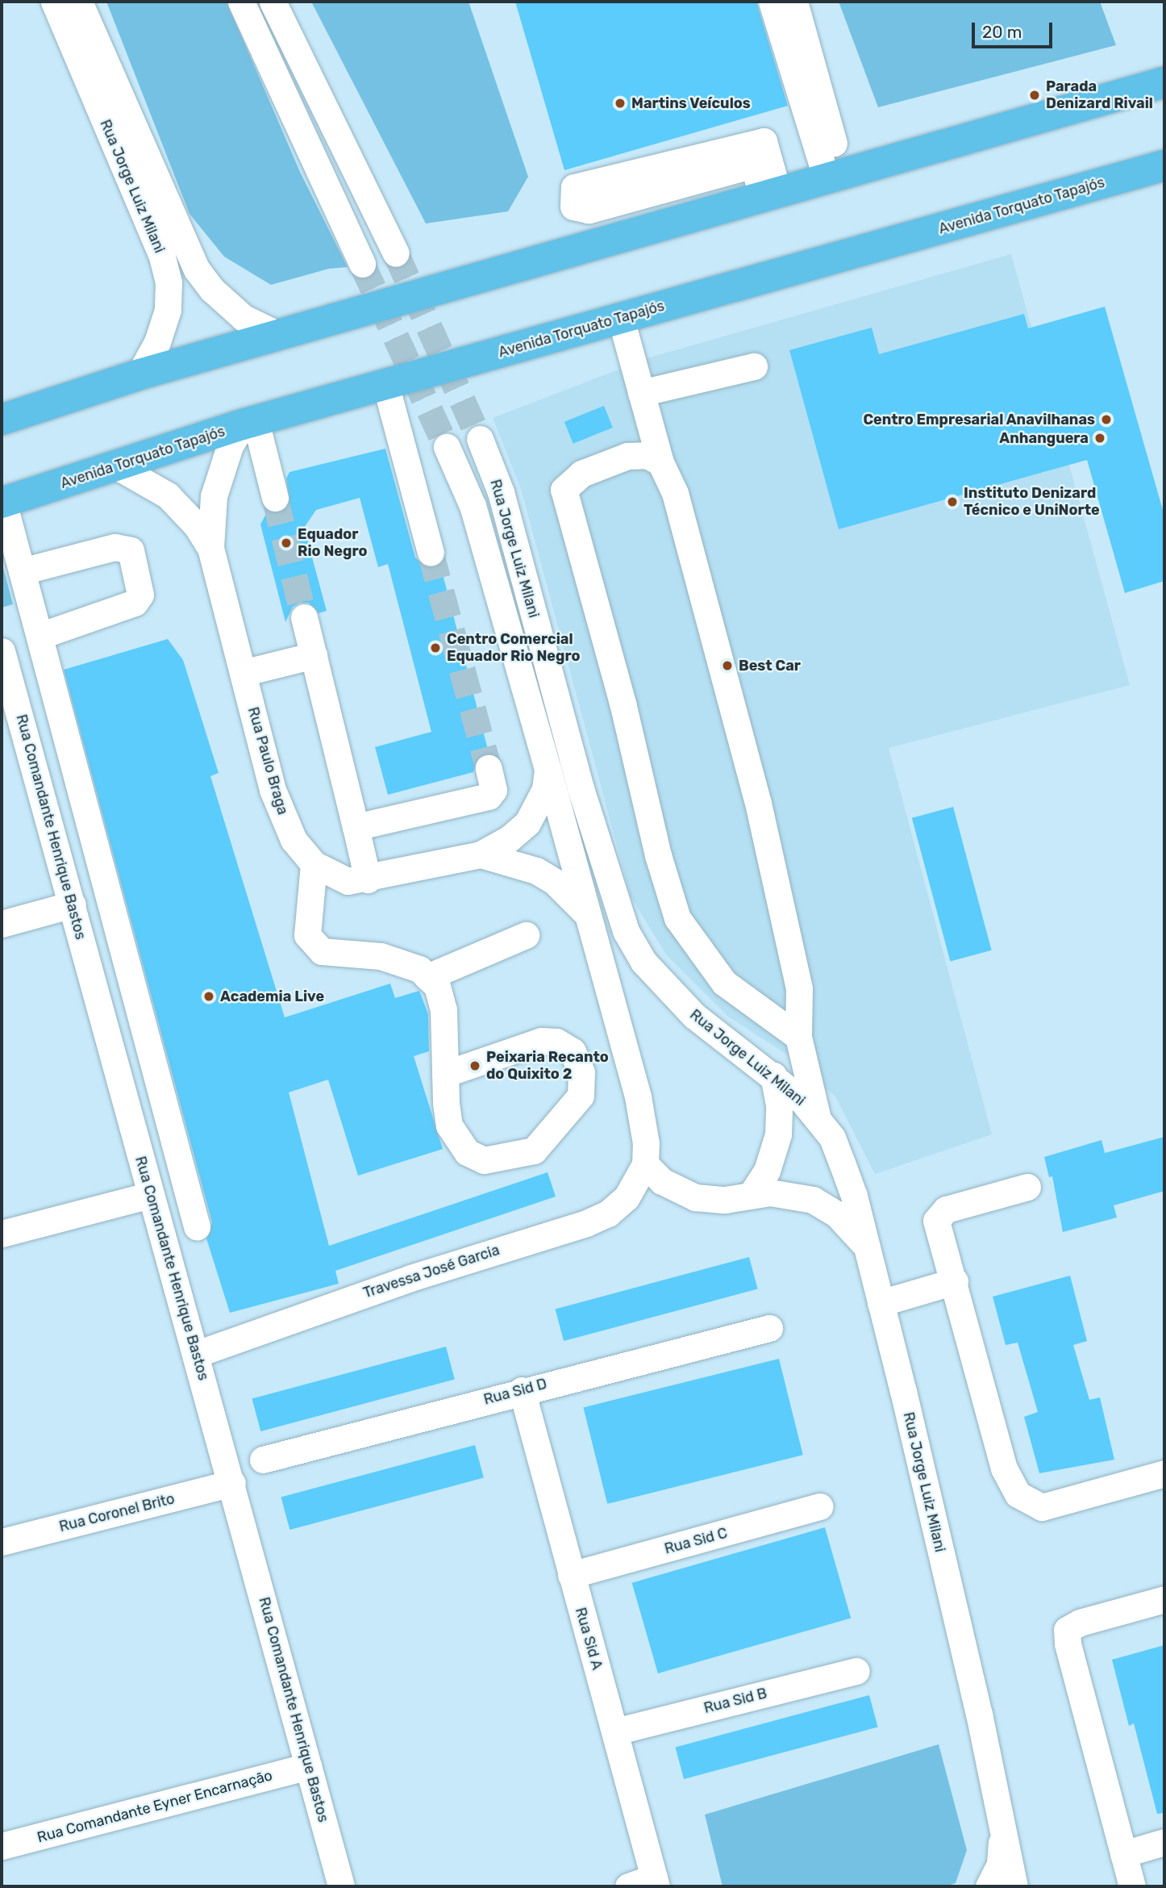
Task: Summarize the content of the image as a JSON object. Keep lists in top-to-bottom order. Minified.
{"streets":{"highway":["Avenida Torquato Tapajós"],"street":["Rua Jorge Luiz Milani","Rua Paulo Braga","Rua Comandante Henrique Bastos","Travessa José Garcia","Rua Sid D","Rua Coronel Brito","Rua Sid C","Rua Sid A","Rua Sid B","Rua Comandante Eyner Encarnação"]},"crossings":[["Rua Jorge Luiz Milani","Rua Paulo Braga"],["Rua Jorge Luiz Milani","Travessa José Garcia"],["Avenida Torquato Tapajós","Rua Paulo Braga"],["Rua Comandante Henrique Bastos","Travessa José Garcia"],["Rua Comandante Henrique Bastos","Rua Coronel Brito"],["Rua Comandante Henrique Bastos","Rua Comandante Eyner Encarnação"],["Rua Sid D","Rua Sid A"],["Rua Sid C","Rua Sid A"],["Rua Sid A","Rua Sid B"]],"places":["Parada Denizard Rivail","Martins Veículos","Centro Empresarial Anavilhanas","Anhanguera","Instituto Denizard Técnico e UniNorte","Equador Rio Negro","Centro Comercial Equador Rio Negro","Best Car","Academia Live","Peixaria Recanto do Quixito 2"],"scale_bar":"20 m"}
